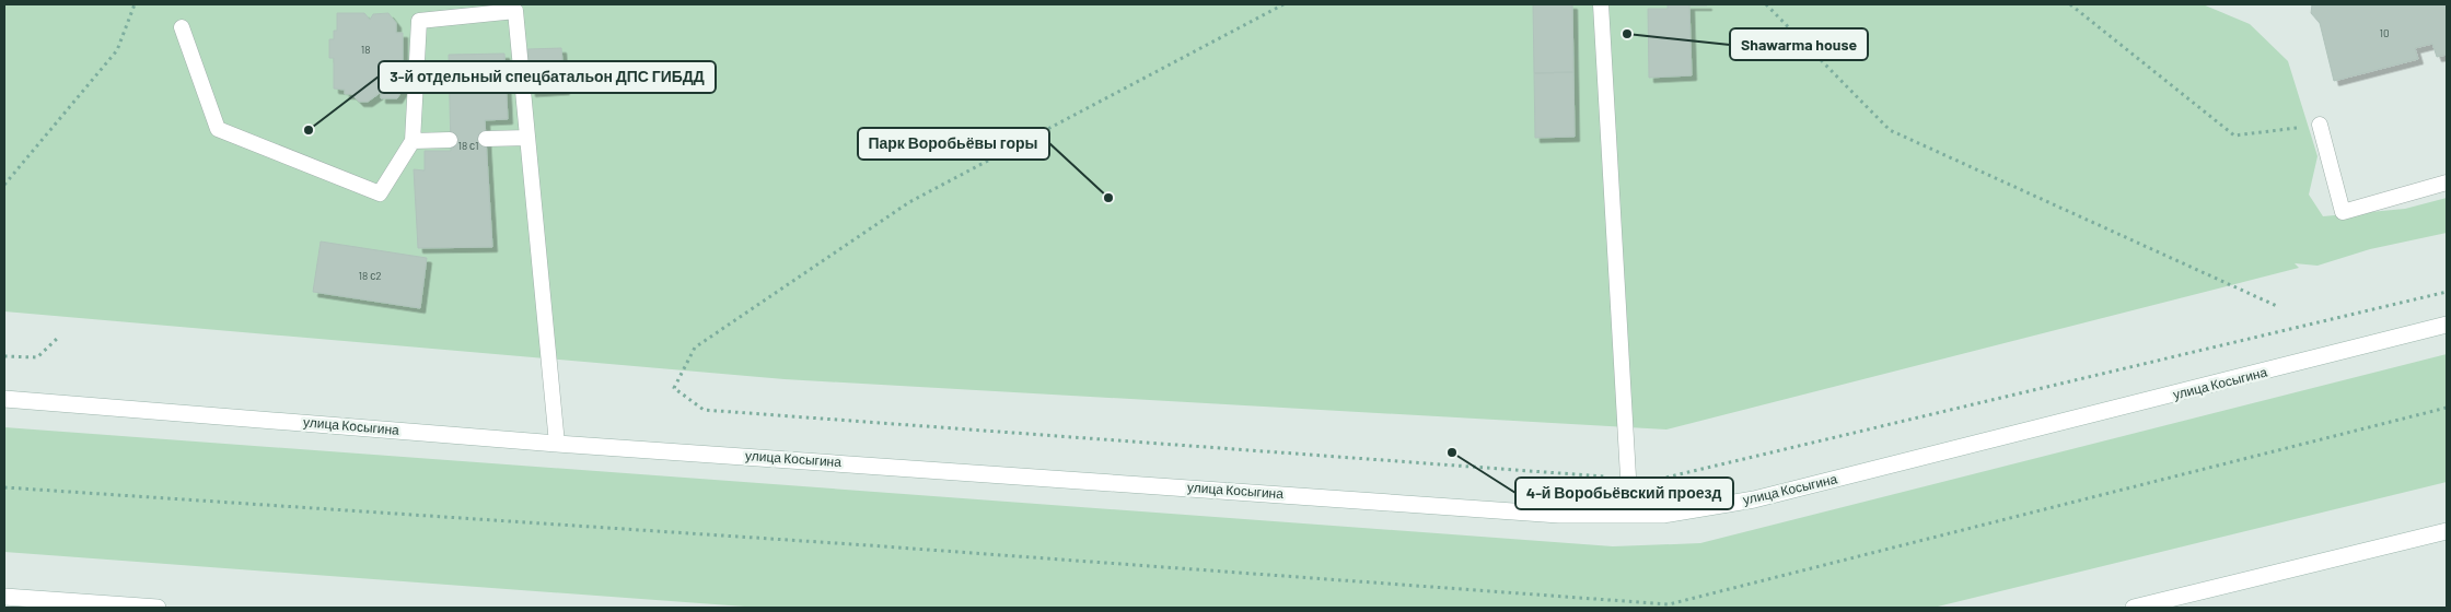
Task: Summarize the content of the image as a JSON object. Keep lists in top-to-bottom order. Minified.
{"streets":{"main road":["улица Косыгина"]},"places":["Shawarma house","3-й отдельный спецбатальон ДПС ГИБДД","Парк Воробьёвы горы","4-й Воробьёвский проезд"],"house_numbers":["10","18","18 с1","18 с2"]}
